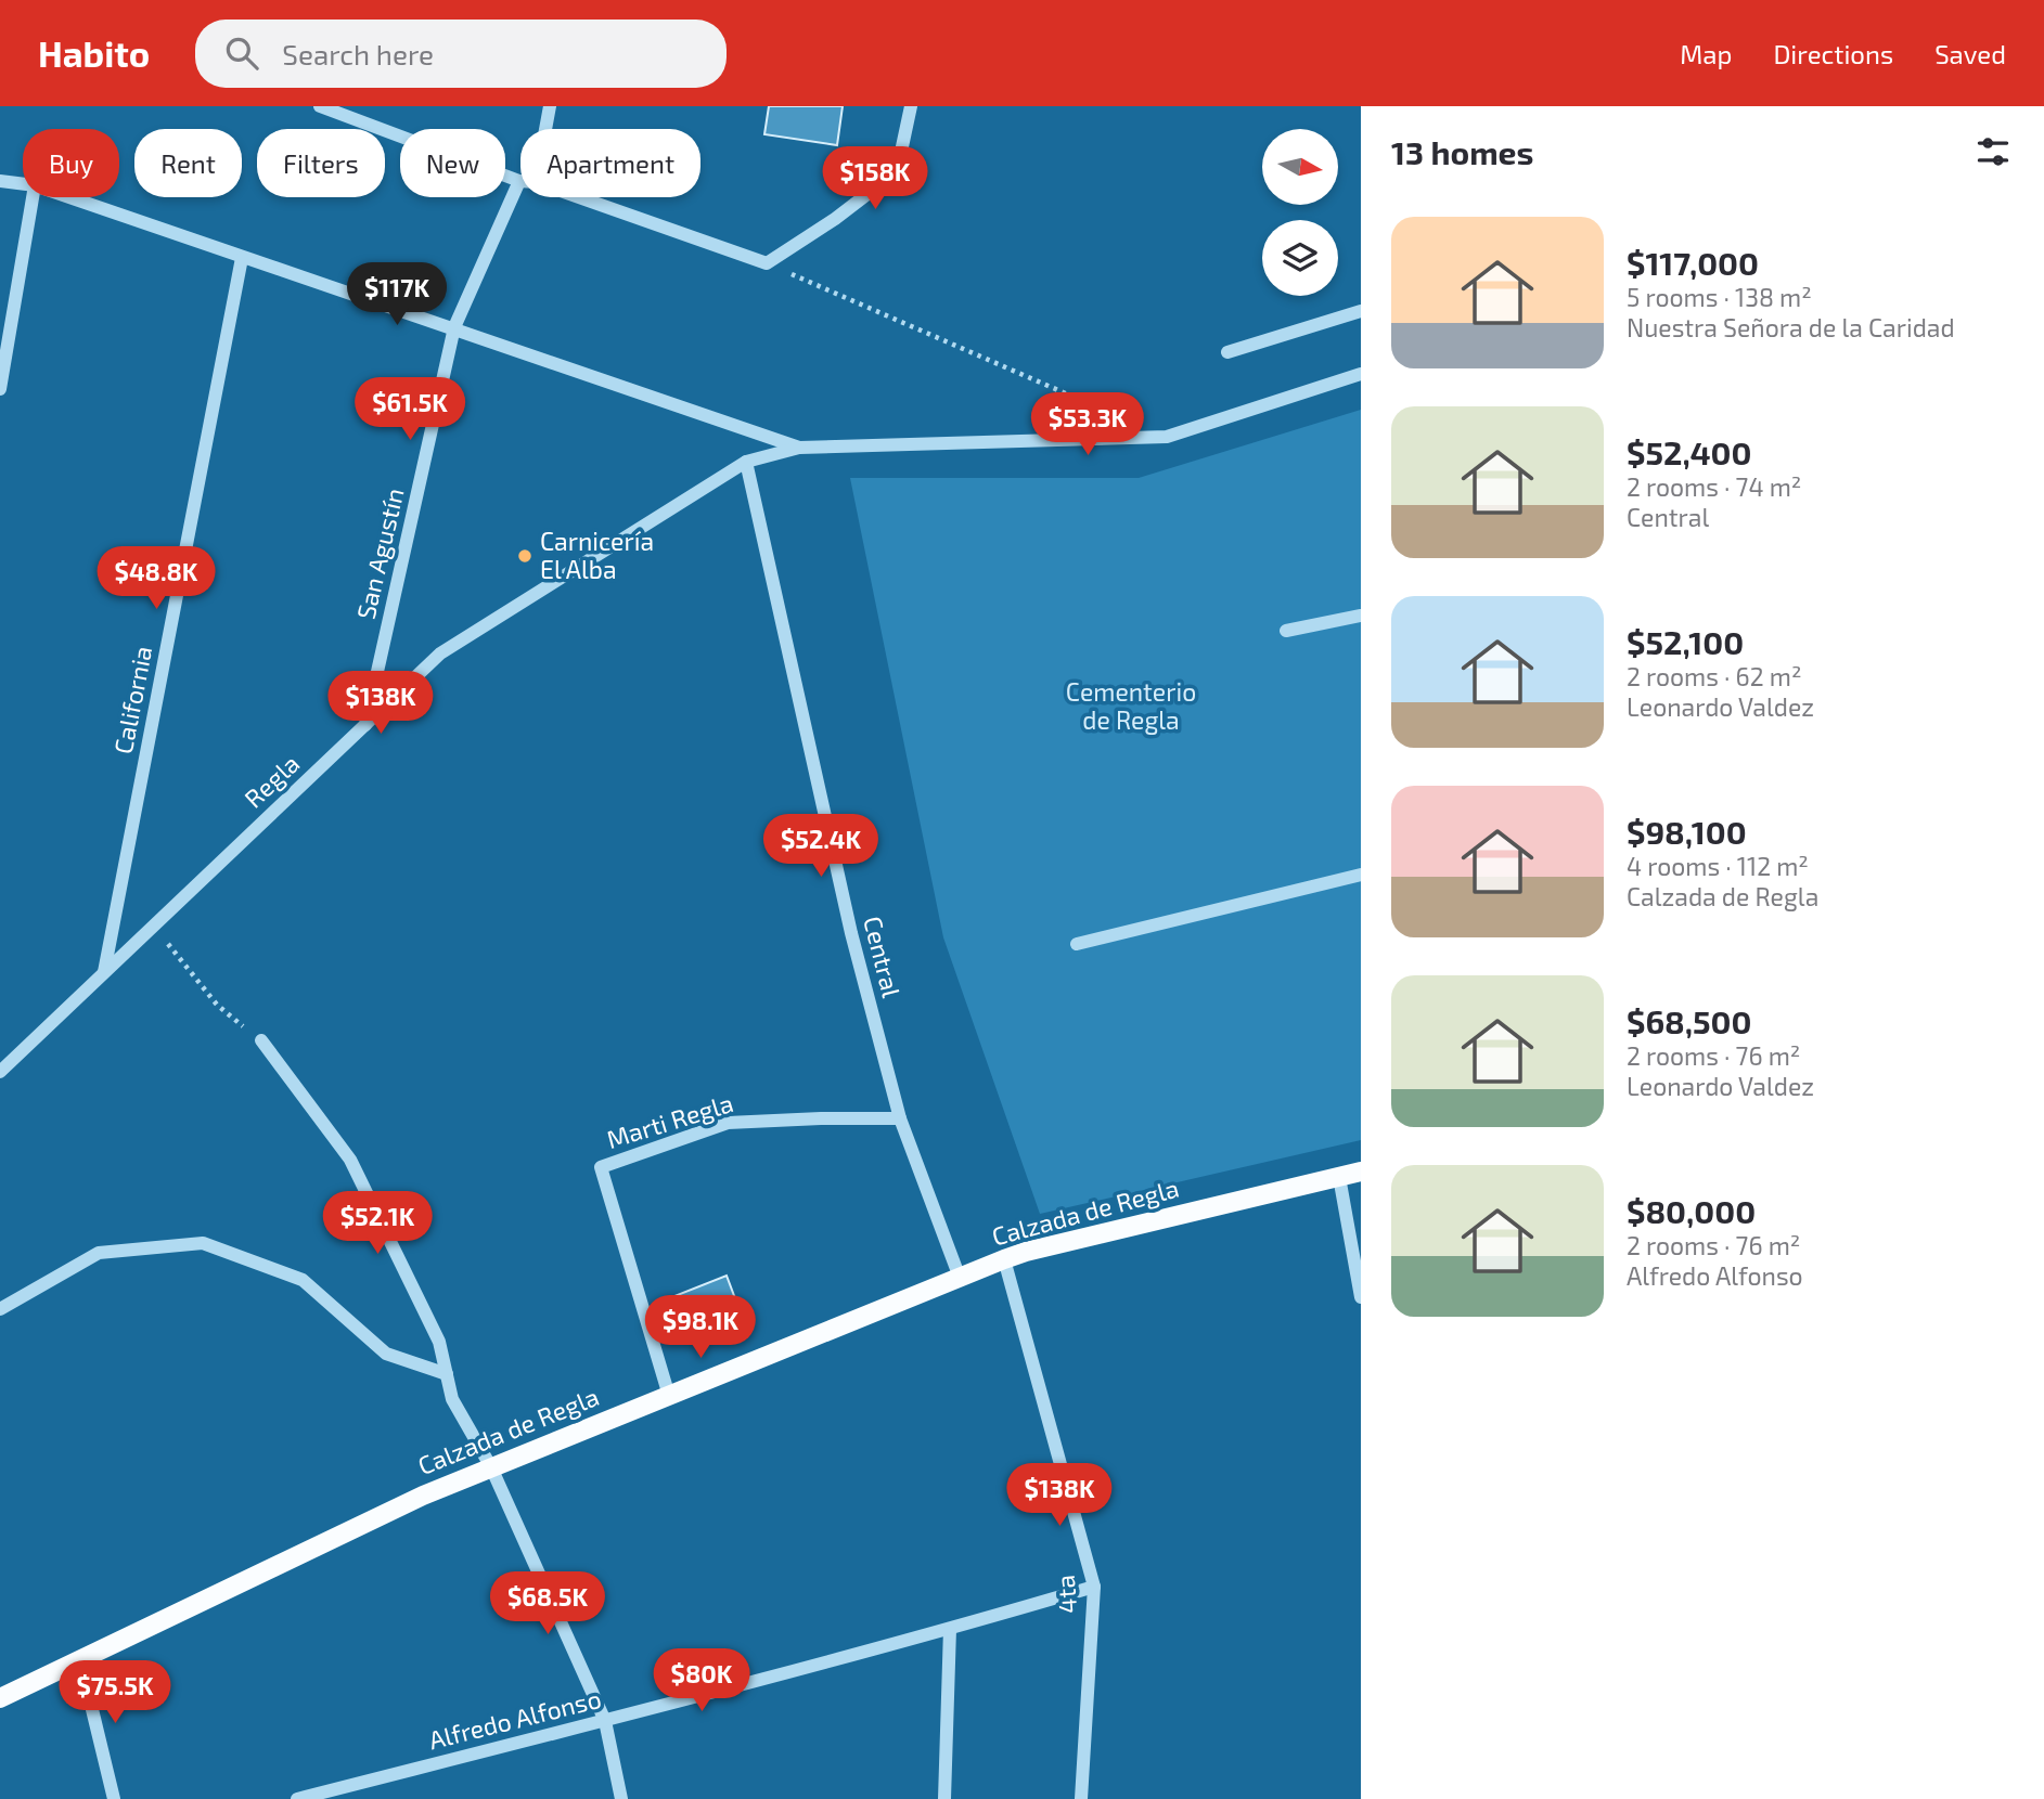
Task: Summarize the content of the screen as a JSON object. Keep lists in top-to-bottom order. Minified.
{"streets":{"main road":["Calzada de Regla"],"street":["San Agustín","California","Regla","Central","Marti Regla","4ta","Alfredo Alfonso"]},"crossings":[["San Agustín","Regla"],["California","Regla"],["Regla","Central"],["Central","Marti Regla"],["Central","Calzada de Regla"],["Marti Regla","Calzada de Regla"],["Calzada de Regla","4ta"],["4ta","Alfredo Alfonso"]],"parks":["Cementerio de Regla"],"places":["Carnicería El Alba"],"north":"right","page":{"header":"Habito","search":"Search here","nav":["Map","Directions","Saved"],"heading":"13 homes","chip":["Buy","Rent","Filters","New","Apartment"],"price":["$158K","$117K","$61.5K","$53.3K","$48.8K","$138K","$52.4K","$52.1K","$98.1K","$138K","$68.5K","$80K","$75.5K"],"list":[{"name":"$117,000","note":"5 rooms · 138 m² · Nuestra Señora de la Caridad"},{"name":"$52,400","note":"2 rooms · 74 m² · Central"},{"name":"$52,100","note":"2 rooms · 62 m² · Leonardo Valdez"},{"name":"$98,100","note":"4 rooms · 112 m² · Calzada de Regla"},{"name":"$68,500","note":"2 rooms · 76 m² · Leonardo Valdez"},{"name":"$80,000","note":"2 rooms · 76 m² · Alfredo Alfonso"}]}}
